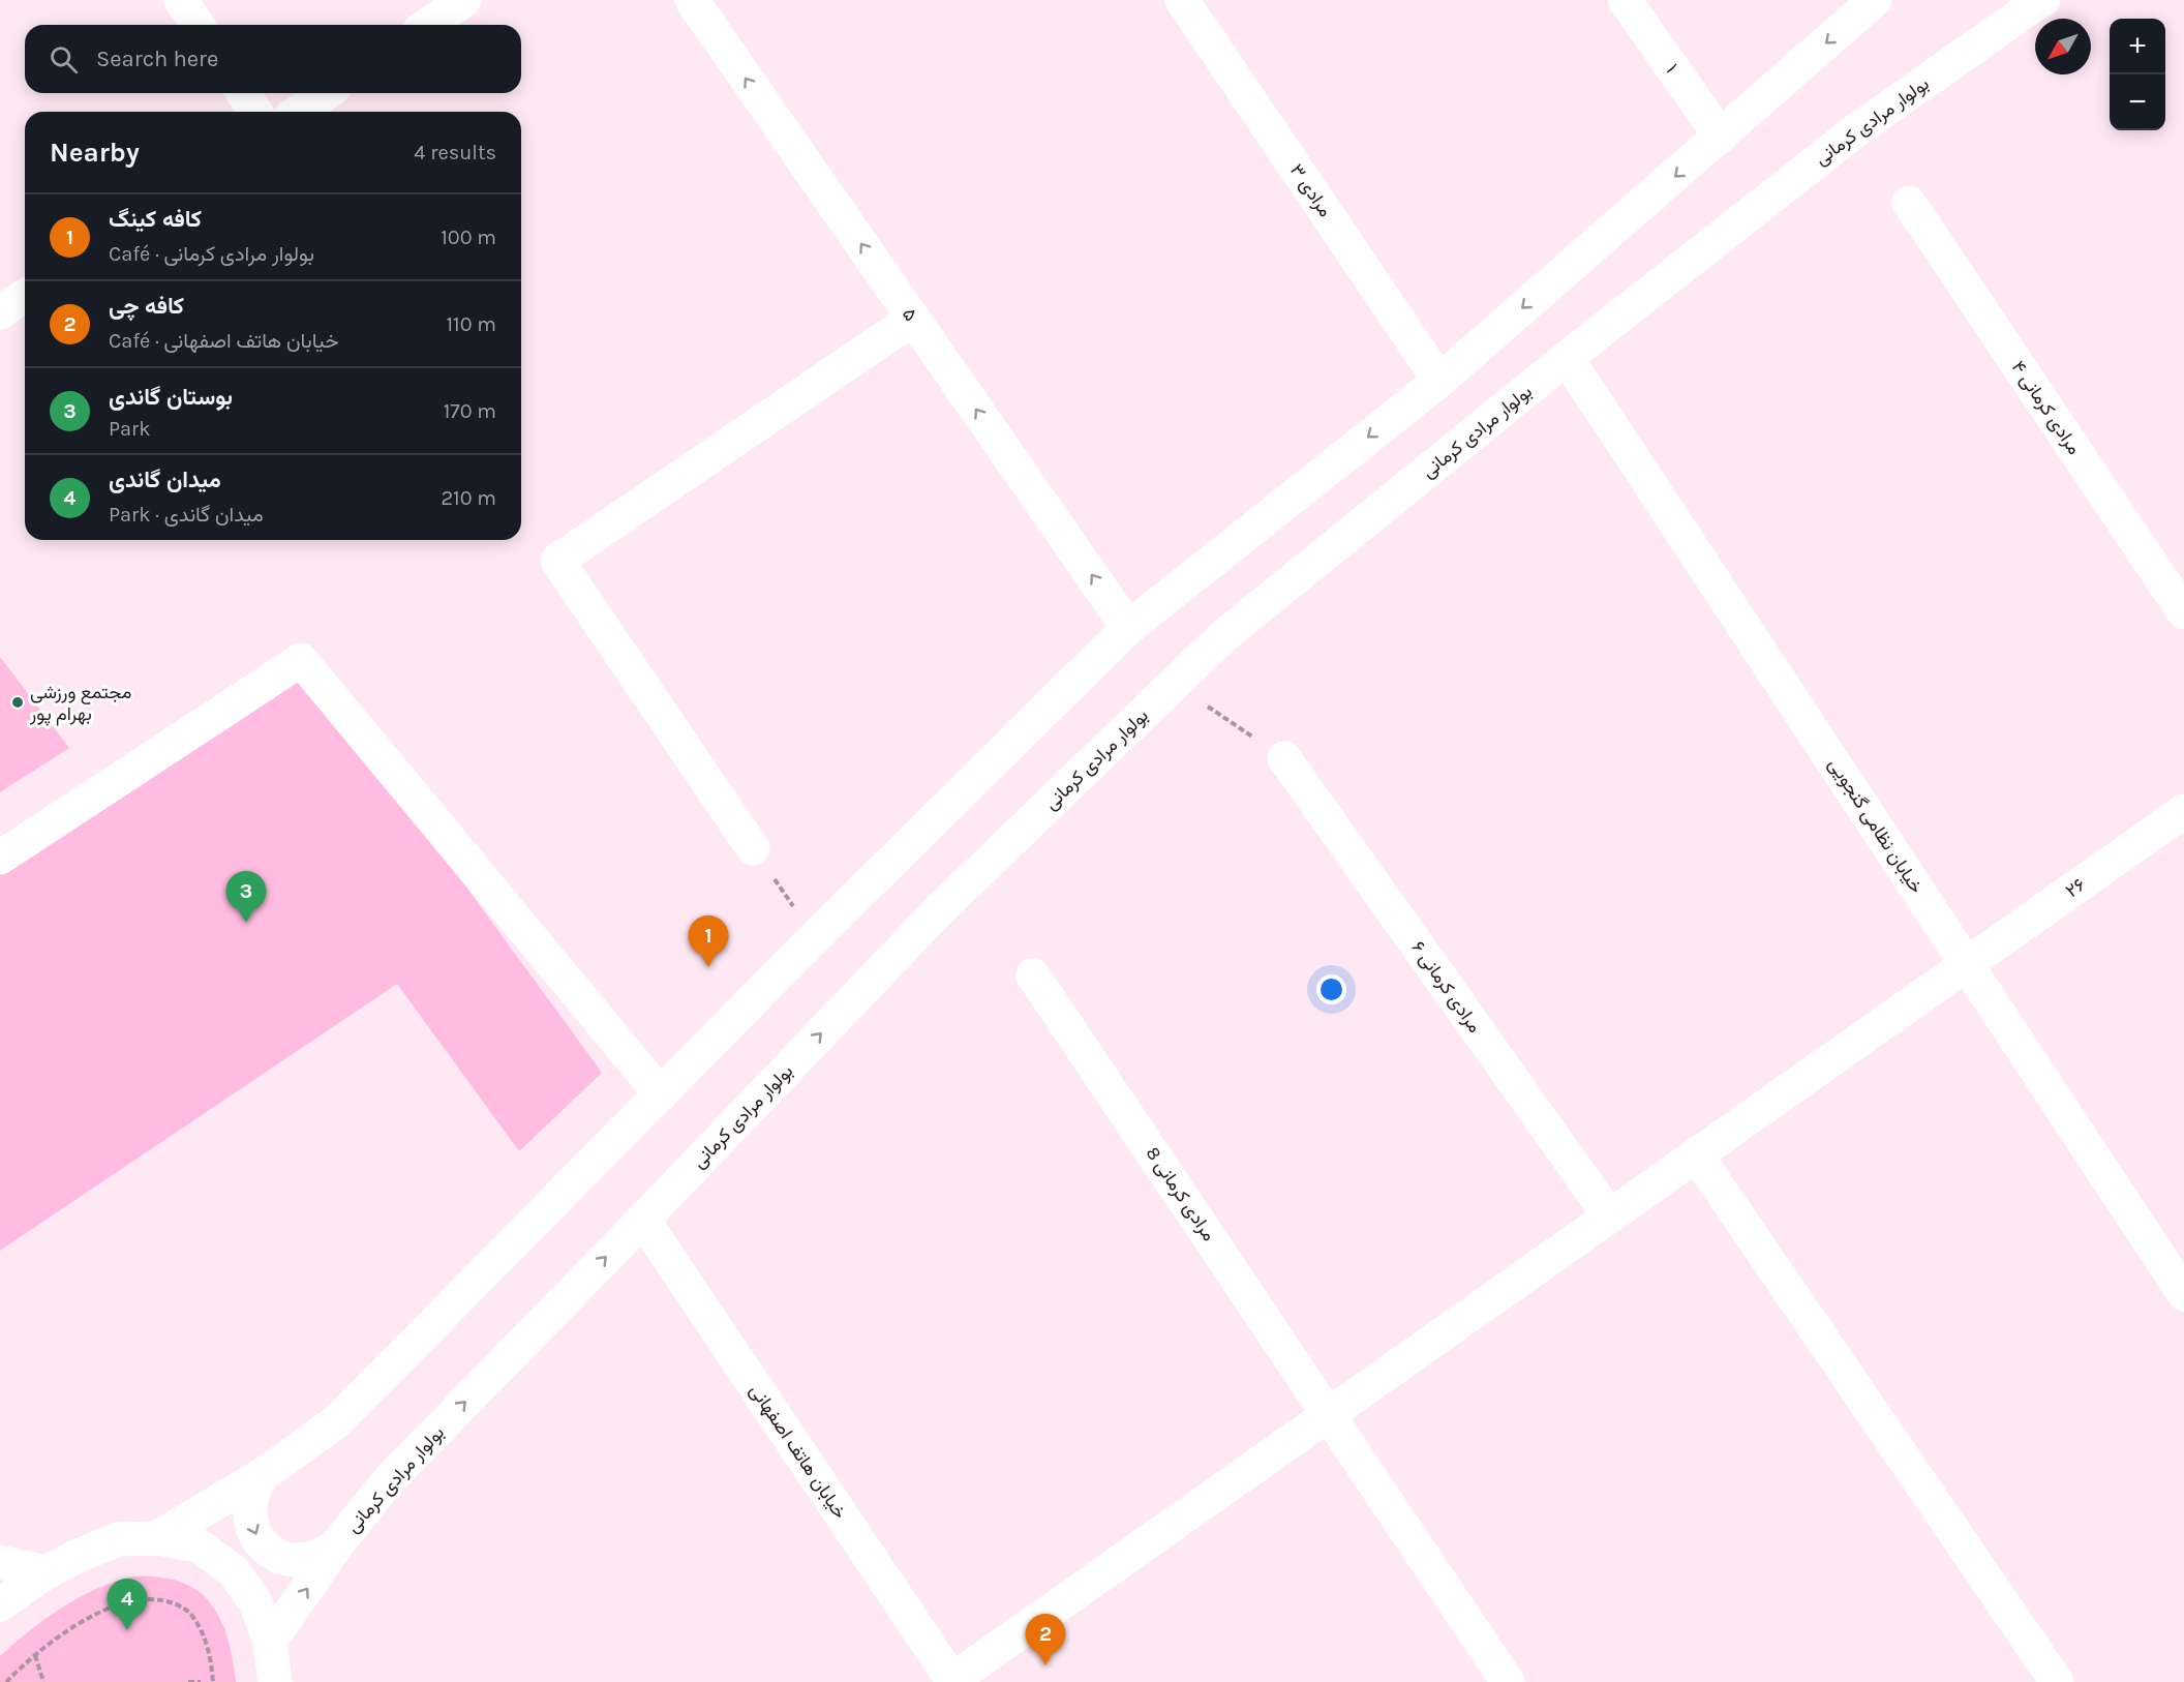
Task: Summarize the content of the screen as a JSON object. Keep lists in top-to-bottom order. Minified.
{"streets":{"street":["۱","بولوار مرادی کرمانی","مرادی ۳","۵","مرادی کرمانی ۴","خیابان نظامی گنجویی","۲۶","مرادی کرمانی ۶","مرادی کرمانی 8","خیابان هاتف اصفهانی"]},"crossings":[["بولوار مرادی کرمانی","خیابان نظامی گنجویی"],["بولوار مرادی کرمانی","خیابان هاتف اصفهانی"],["خیابان نظامی گنجویی","۲۶"],["۲۶","مرادی کرمانی ۶"],["۲۶","مرادی کرمانی 8"],["۲۶","خیابان هاتف اصفهانی"]],"one_way":["۵"],"places":["مجتمع ورزشی بهرام پور"],"north":"bottom left","page":{"map_buttons":["+","−"],"search":"Search here","heading":["Nearby","4 results"],"list":[{"mark":"1","name":"کافه کینگ","note":"Café · بولوار مرادی کرمانی","value":"100 m"},{"mark":"2","name":"کافه چی","note":"Café · خیابان هاتف اصفهانی","value":"110 m"},{"mark":"3","name":"بوستان گاندی","note":"Park","value":"170 m"},{"mark":"4","name":"میدان گاندی","note":"Park · میدان گاندی","value":"210 m"}],"pins":["3","1","4","2"]}}
